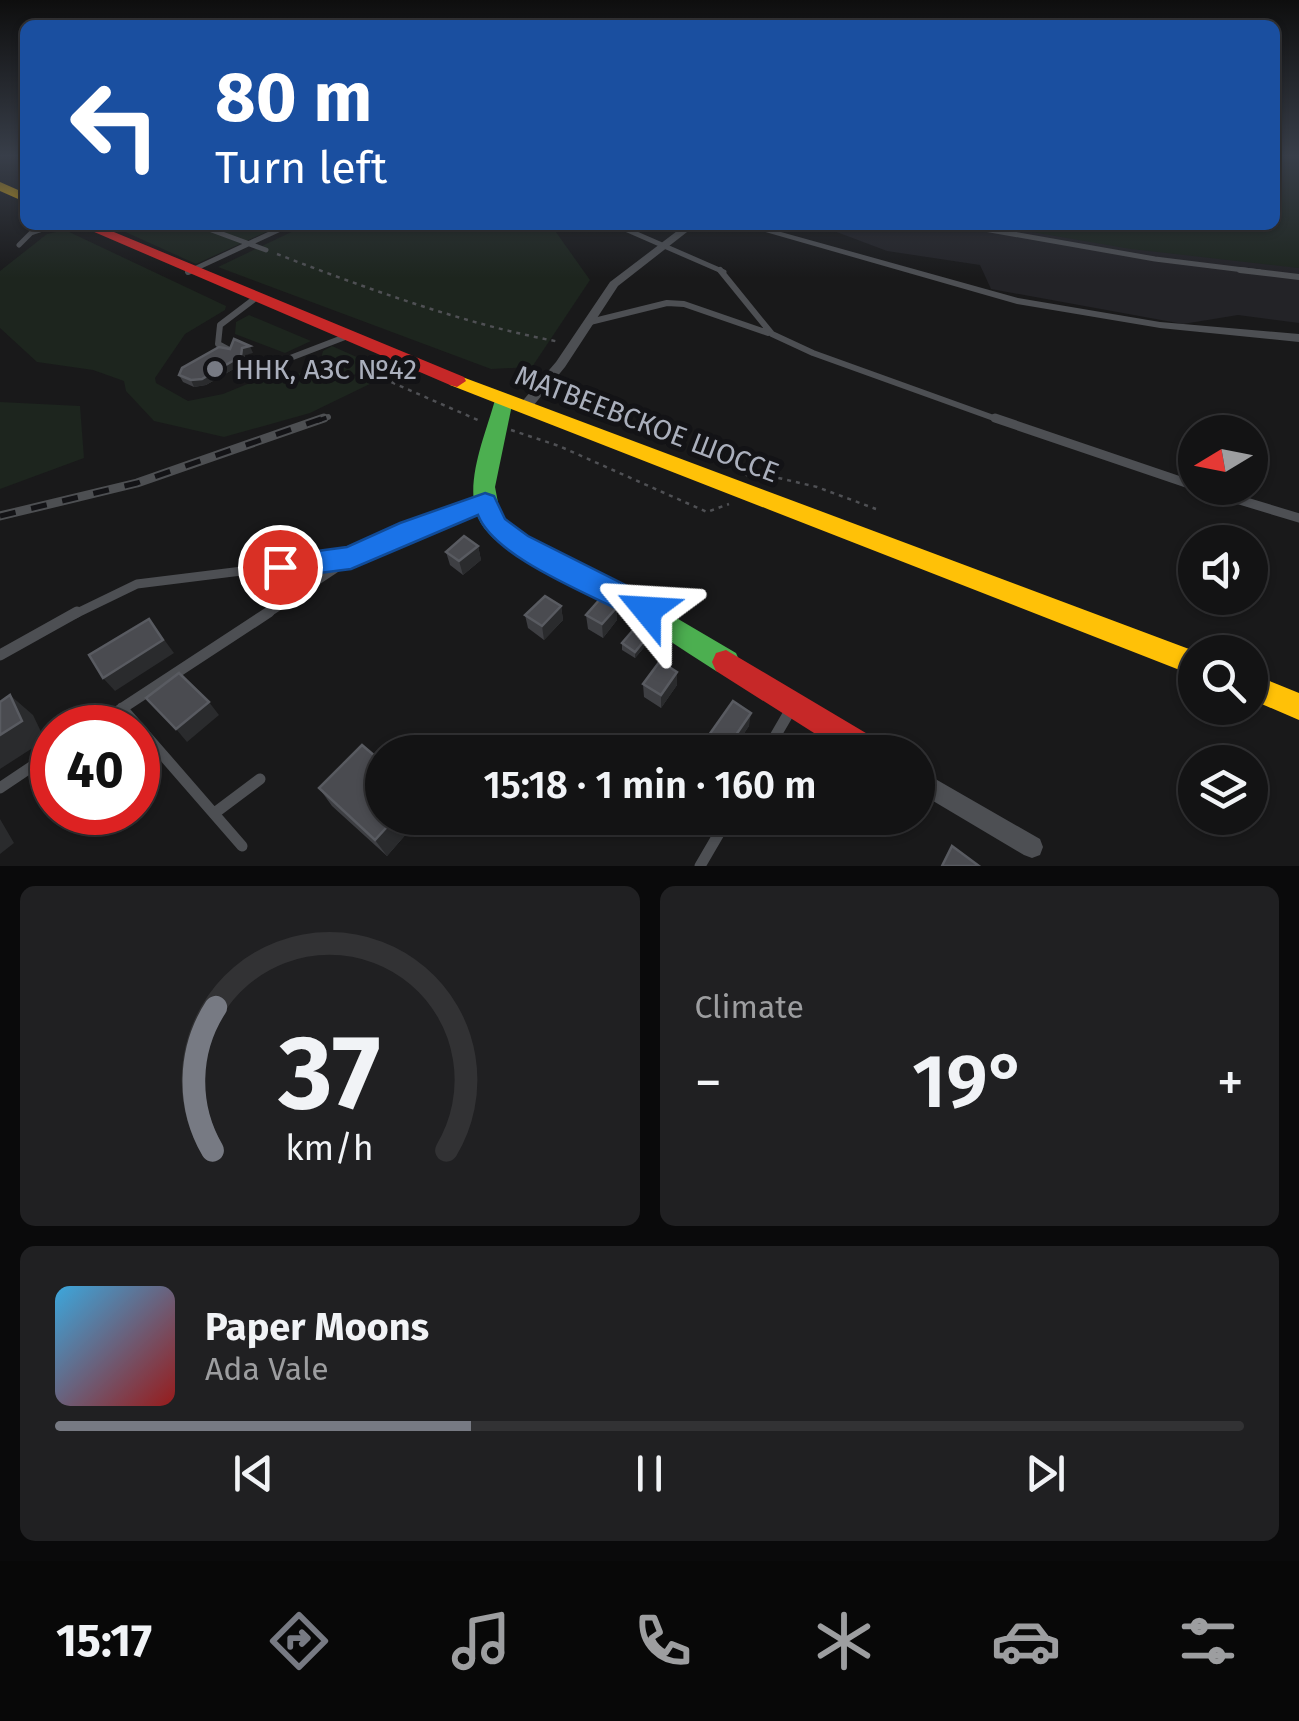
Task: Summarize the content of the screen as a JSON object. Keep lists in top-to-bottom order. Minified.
{"streets":{"main road":["МАТВЕЕВСКОЕ ШОССЕ"]},"places":["ННК, АЗС №42"],"north":"left","page":{"turn":["80 m","Turn left"],"limit":"40","trip":"15:18 · 1 min · 160 m","tile":"Climate","heat":["−","19°","+"],"song":["Paper Moons","Ada Vale"],"tabs":"15:17","gauge":["37","km/h"]}}
